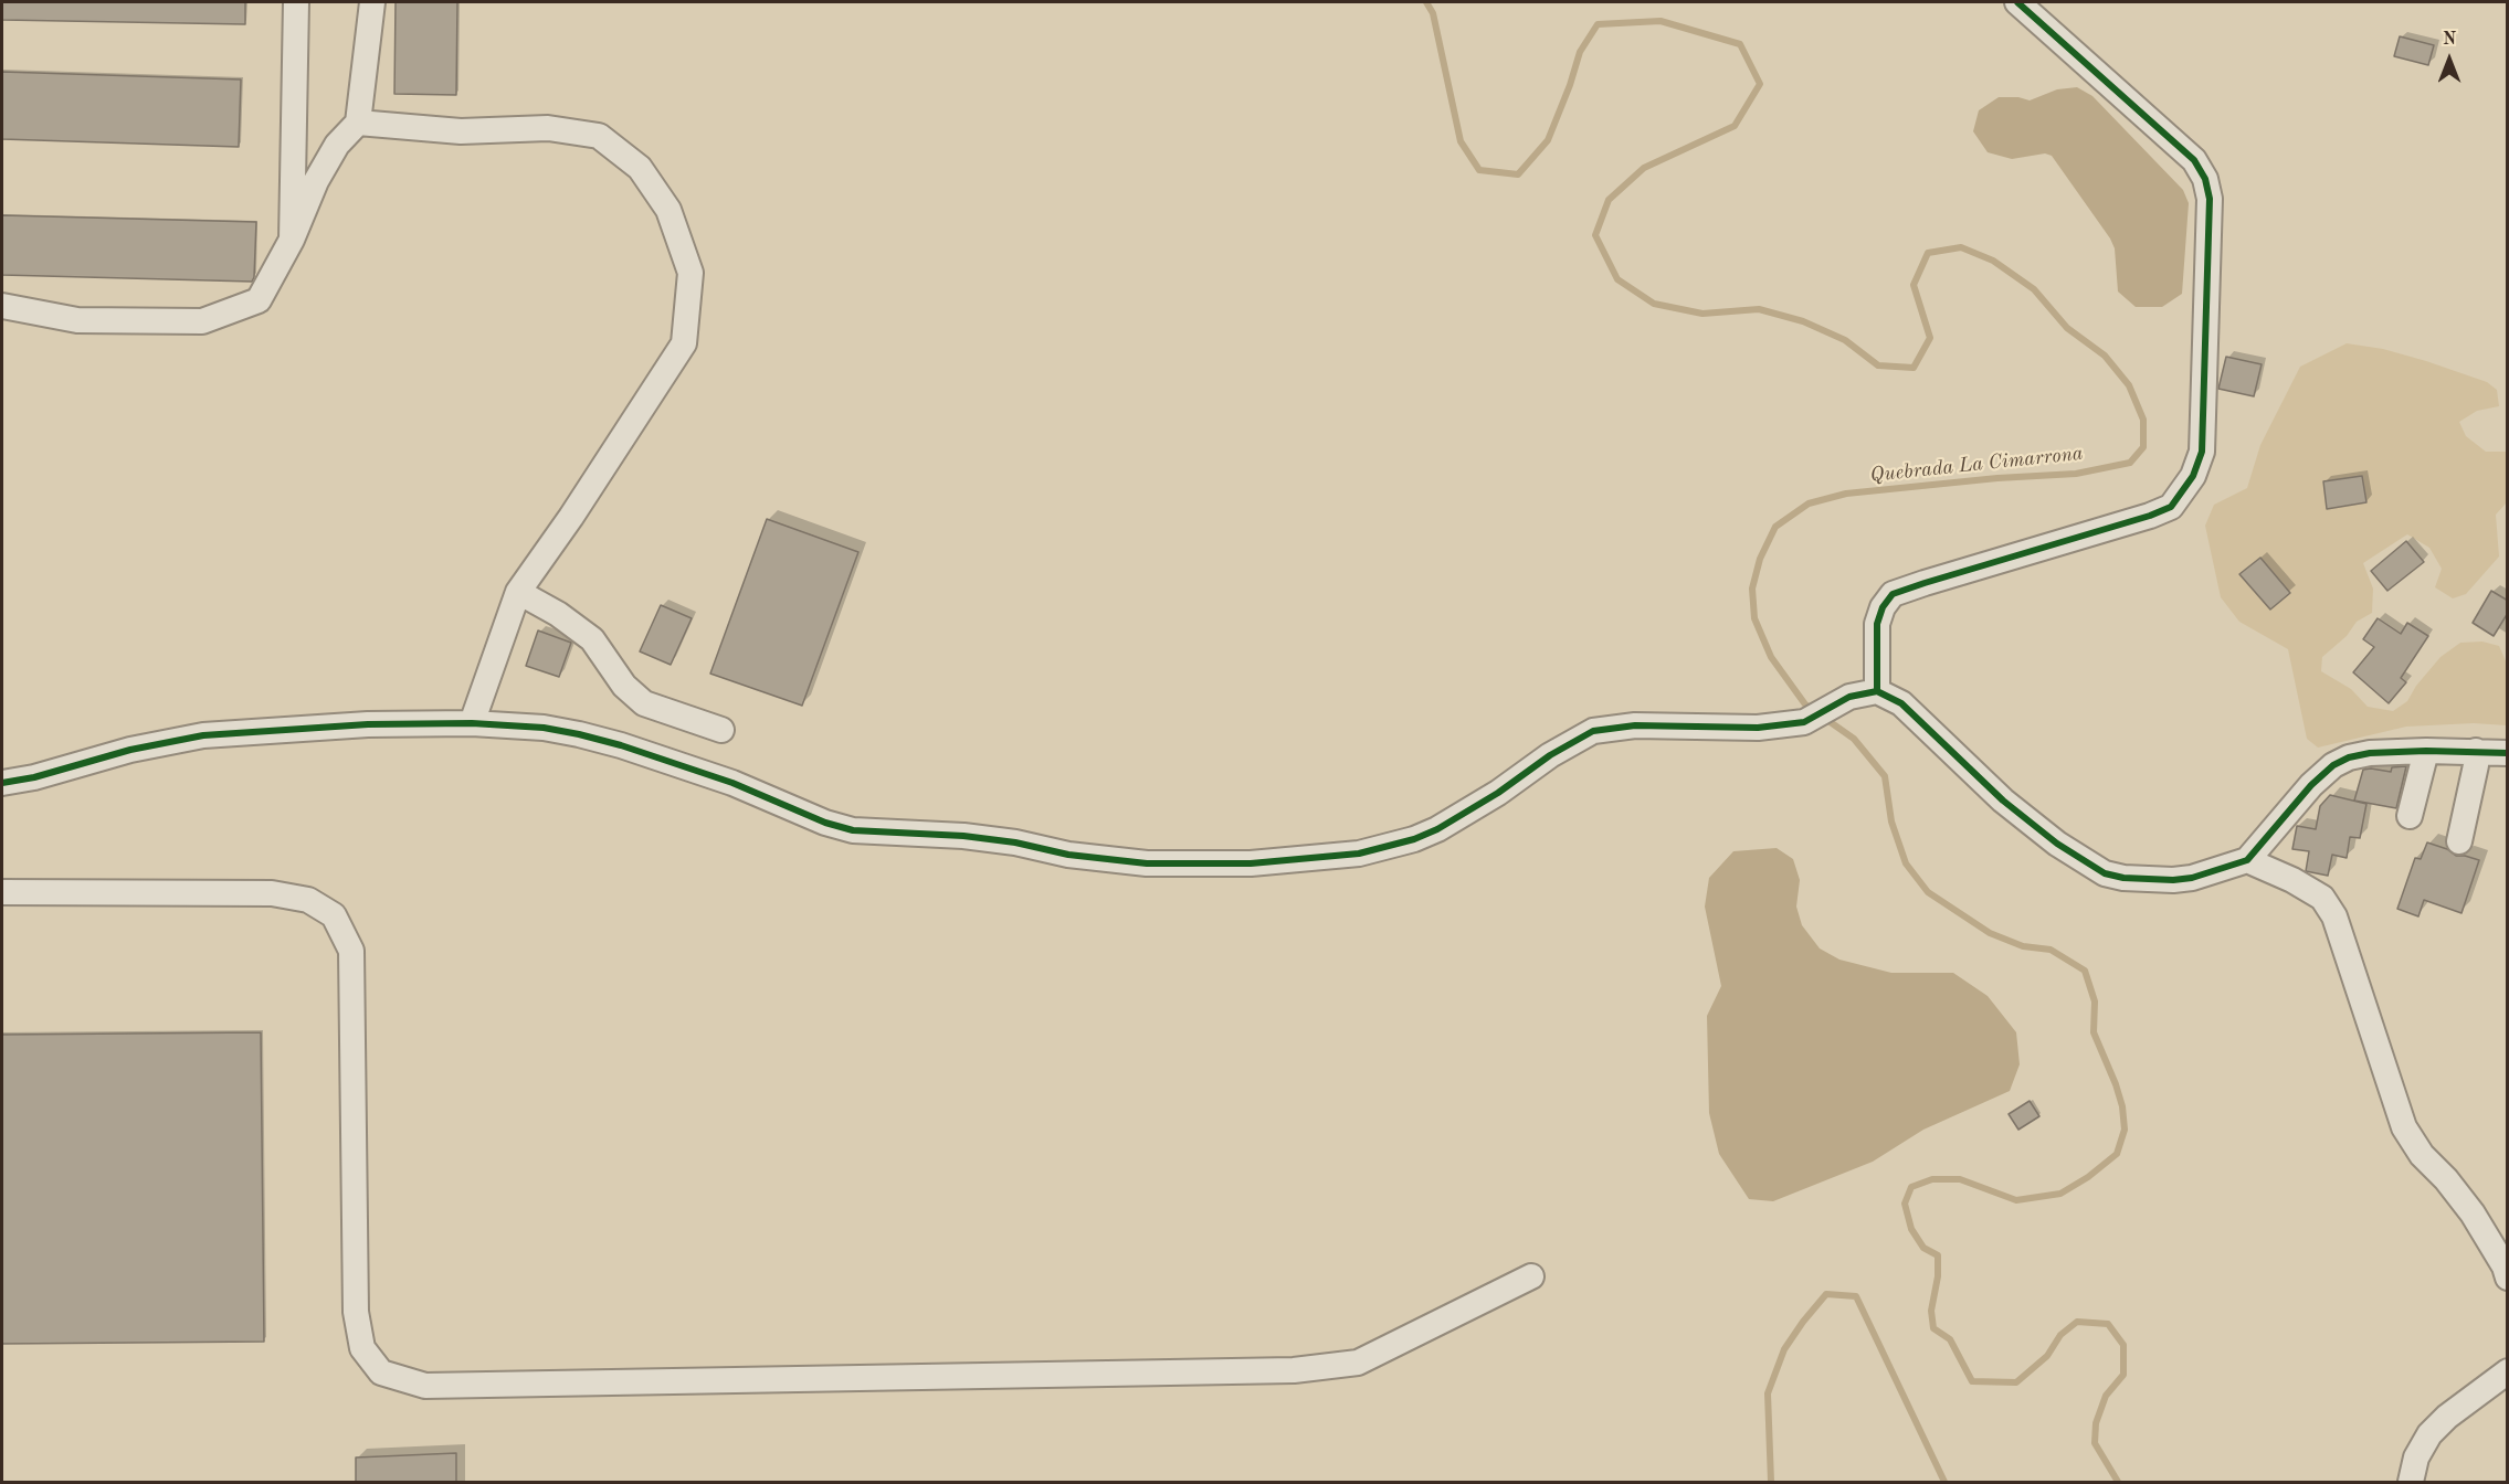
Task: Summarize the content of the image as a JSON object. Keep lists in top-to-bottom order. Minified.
{"water":["Quebrada La Cimarrona"],"north":"top"}
